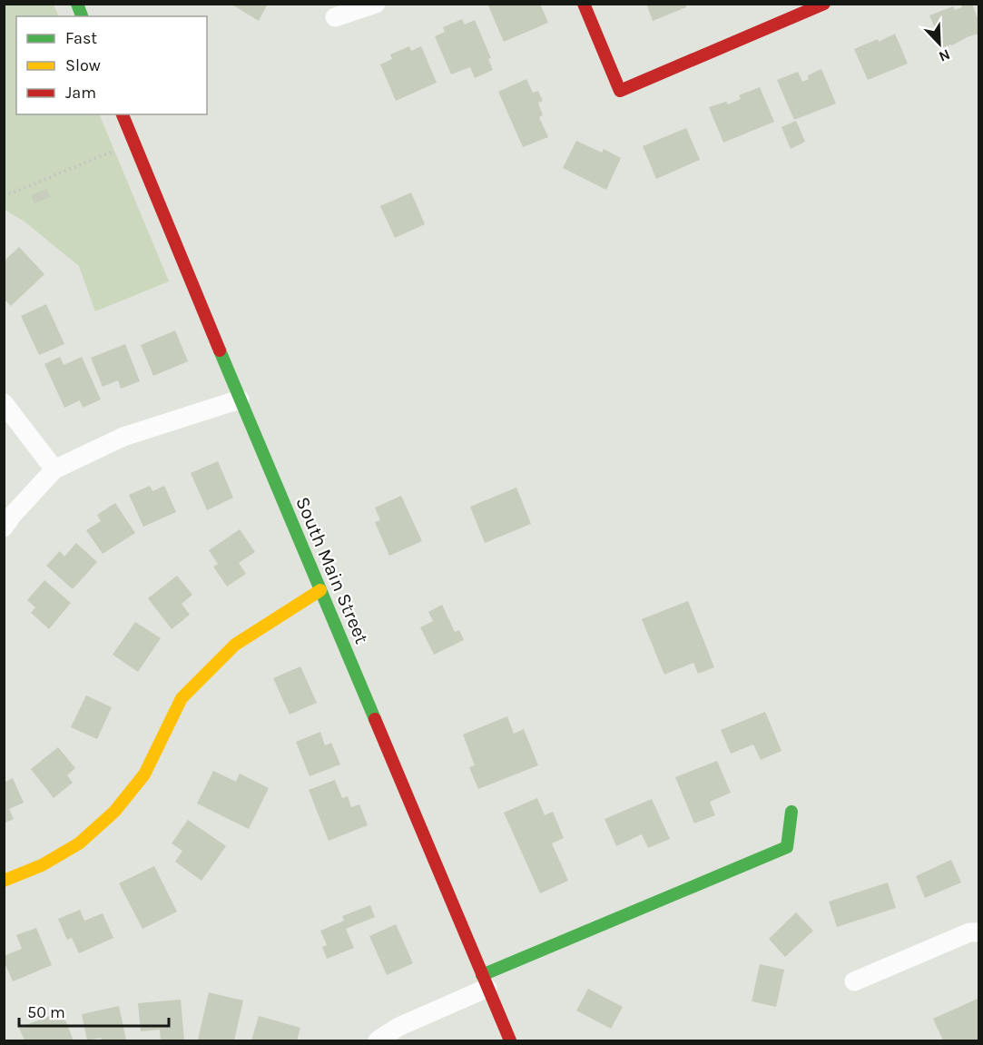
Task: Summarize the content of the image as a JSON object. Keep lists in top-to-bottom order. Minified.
{"streets":{"street":["South Main Street"]},"legend":["Fast","Slow","Jam"],"scale_bar":"50 m","north":"bottom right"}
